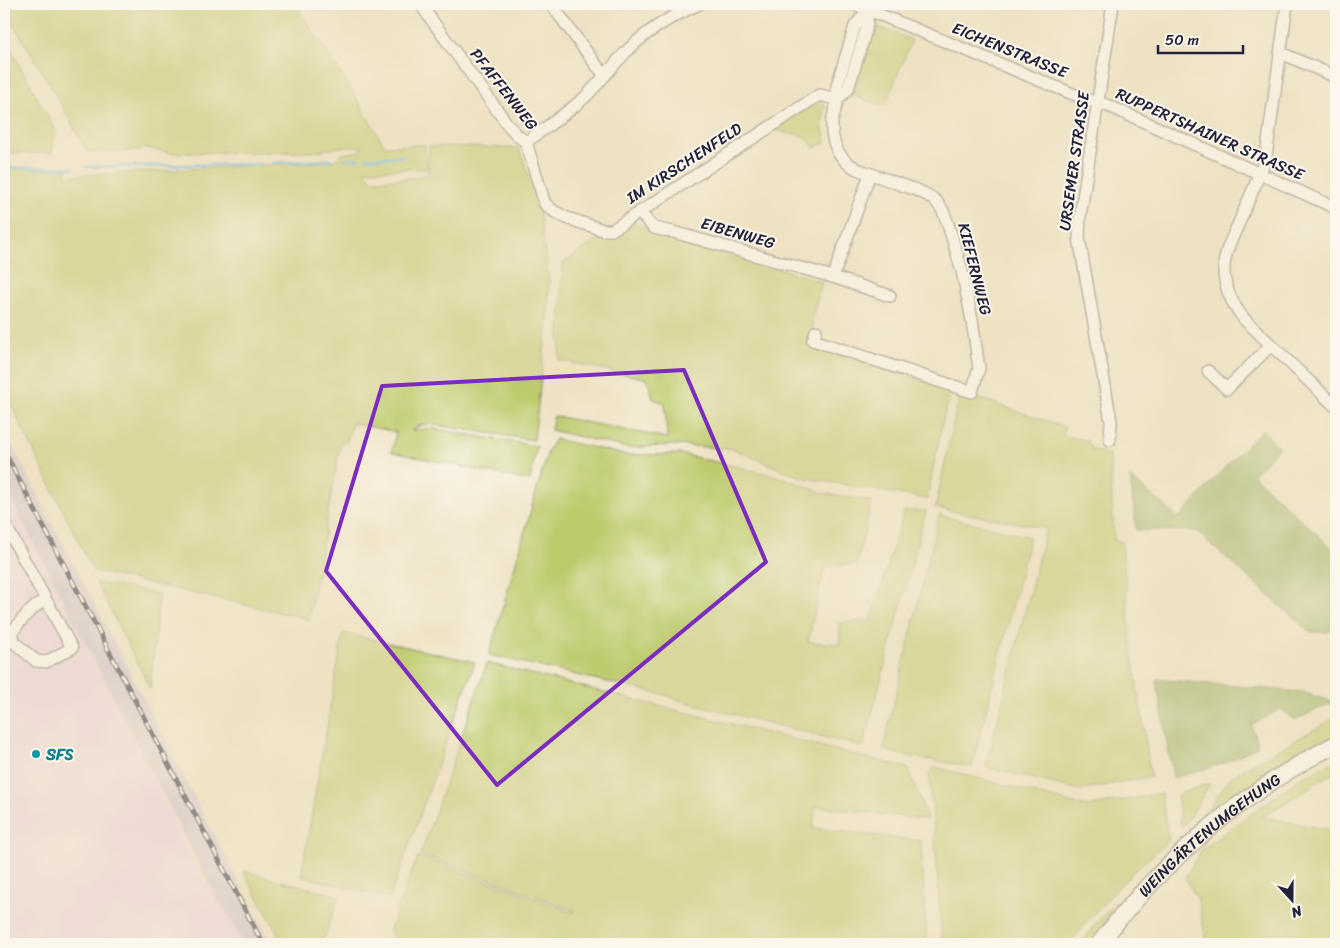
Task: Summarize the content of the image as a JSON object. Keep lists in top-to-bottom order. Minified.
{"streets":{"main road":["WEINGÄRTENUMGEHUNG"],"street":["EICHENSTRASSE","PFAFFENWEG","RUPPERTSHAINER STRASSE","URSEMER STRASSE","IM KIRSCHENFELD","EIBENWEG","KIEFERNWEG"]},"crossings":[["EICHENSTRASSE","RUPPERTSHAINER STRASSE"],["EICHENSTRASSE","URSEMER STRASSE"],["EICHENSTRASSE","KIEFERNWEG"],["PFAFFENWEG","IM KIRSCHENFELD"],["RUPPERTSHAINER STRASSE","URSEMER STRASSE"],["IM KIRSCHENFELD","EIBENWEG"],["IM KIRSCHENFELD","KIEFERNWEG"]],"places":["SFS"],"scale_bar":"50 m","north":"bottom"}
